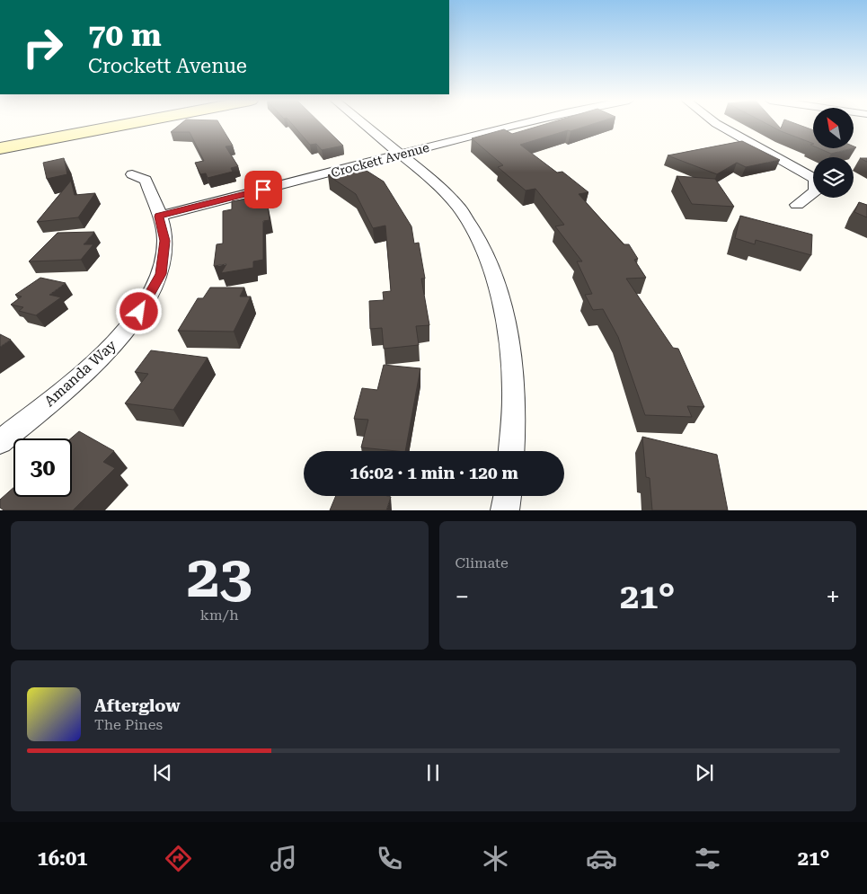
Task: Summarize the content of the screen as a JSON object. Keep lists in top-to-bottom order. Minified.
{"streets":{"street":["Crockett Avenue","Amanda Way"]},"crossings":[["Crockett Avenue","Amanda Way"]],"north":"top left","page":{"turn":["70 m","Crockett Avenue"],"limit":"30","trip":"16:02 · 1 min · 120 m","tile":[["23","km/h"],"Climate"],"heat":["−","21°","+"],"song":["Afterglow","The Pines"],"tabs":["16:01","21°"]}}
